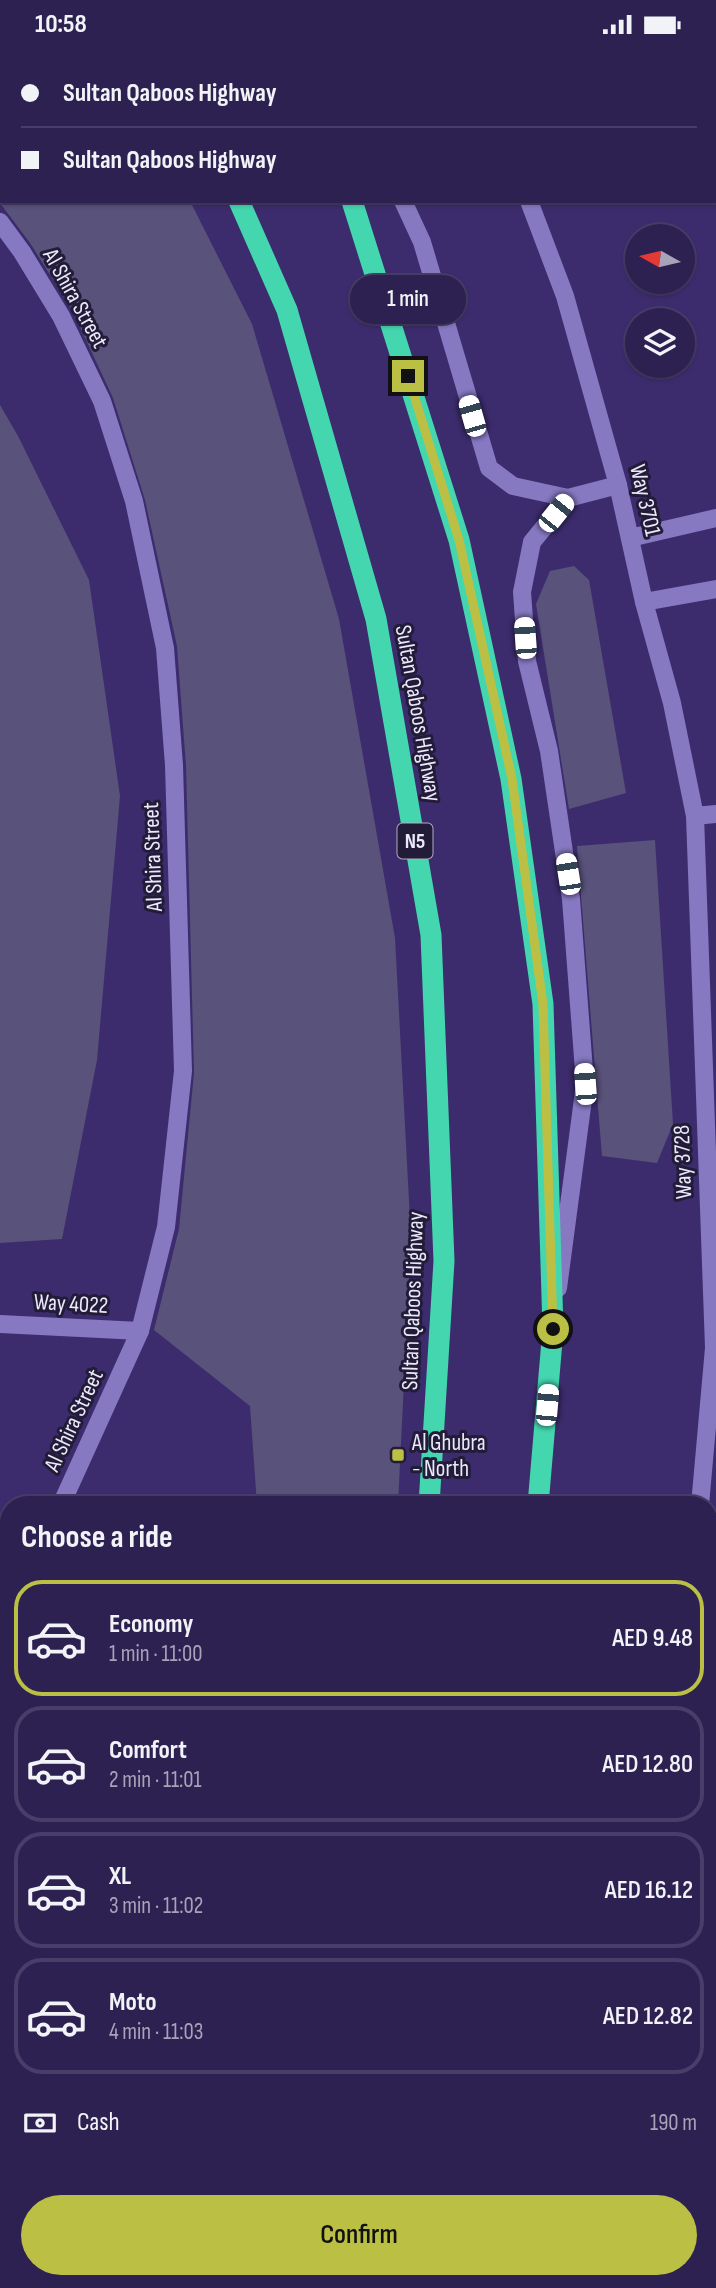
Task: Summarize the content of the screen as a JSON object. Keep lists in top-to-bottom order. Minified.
{"streets":{"highway":["Sultan Qaboos Highway","N5"],"street":["Al Shira Street","Way 3701","Way 3728","Way 4022"]},"crossings":[["Al Shira Street","Way 4022"],["Way 3701","Way 3728"]],"places":{"transit":["Al Ghubra - North"]},"north":"left","page":{"status":"10:58","banner":["Sultan Qaboos Highway","Sultan Qaboos Highway"],"bubble":"1 min","heading":"Choose a ride","list":[{"name":"Economy","note":"1 min · 11:00","value":"AED 9.48"},{"name":"Comfort","note":"2 min · 11:01","value":"AED 12.80"},{"name":"XL","note":"3 min · 11:02","value":"AED 16.12"},{"name":"Moto","note":"4 min · 11:03","value":"AED 12.82"}],"pay":["Cash","190 m"],"buttons":"Confirm"}}
